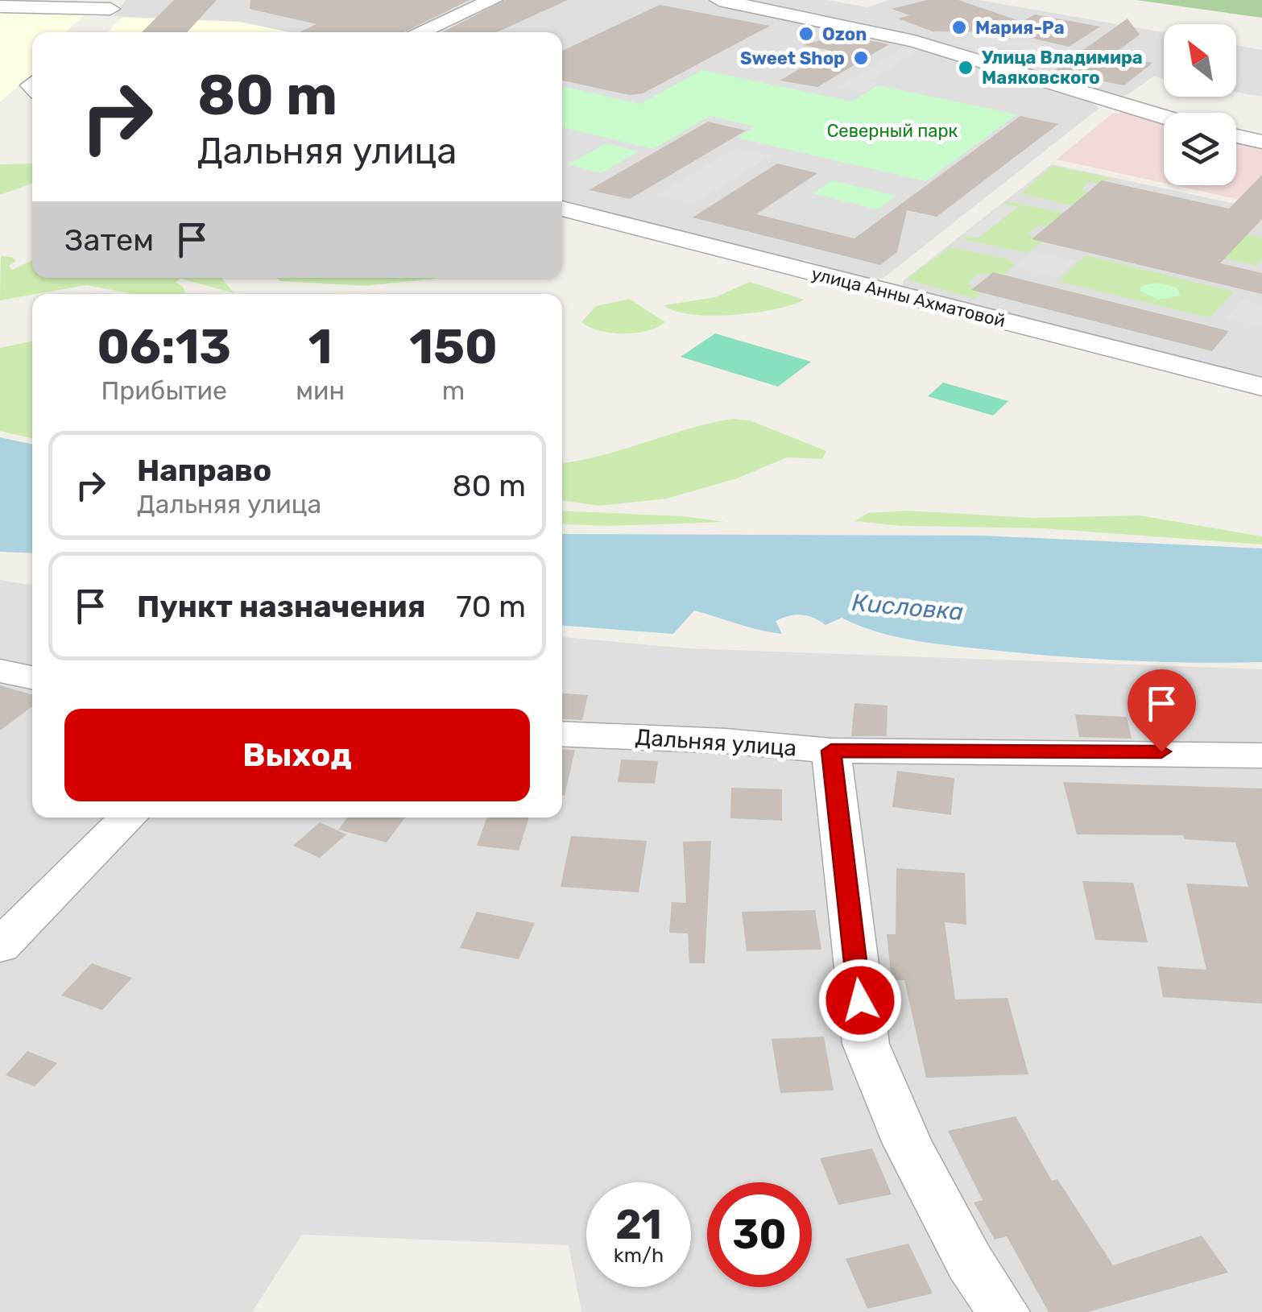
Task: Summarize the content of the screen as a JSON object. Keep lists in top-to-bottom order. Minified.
{"streets":{"street":["улица Анны Ахматовой","Дальняя улица"]},"water":["Кисловка"],"parks":["Северный парк"],"places":["Мария-Ра","Ozon","Sweet Shop","Улица Владимира Маяковского"],"north":"top left","page":{"turn":["80 m","Дальняя улица"],"then":"Затем","eta":["06:13","Прибытие","1","мин","150","m"],"list":[{"name":"Направо","note":"Дальняя улица","value":"80 m"},{"name":"Пункт назначения","value":"70 m"}],"buttons":"Выход","speed":"21 km/h","limit":"30"}}
